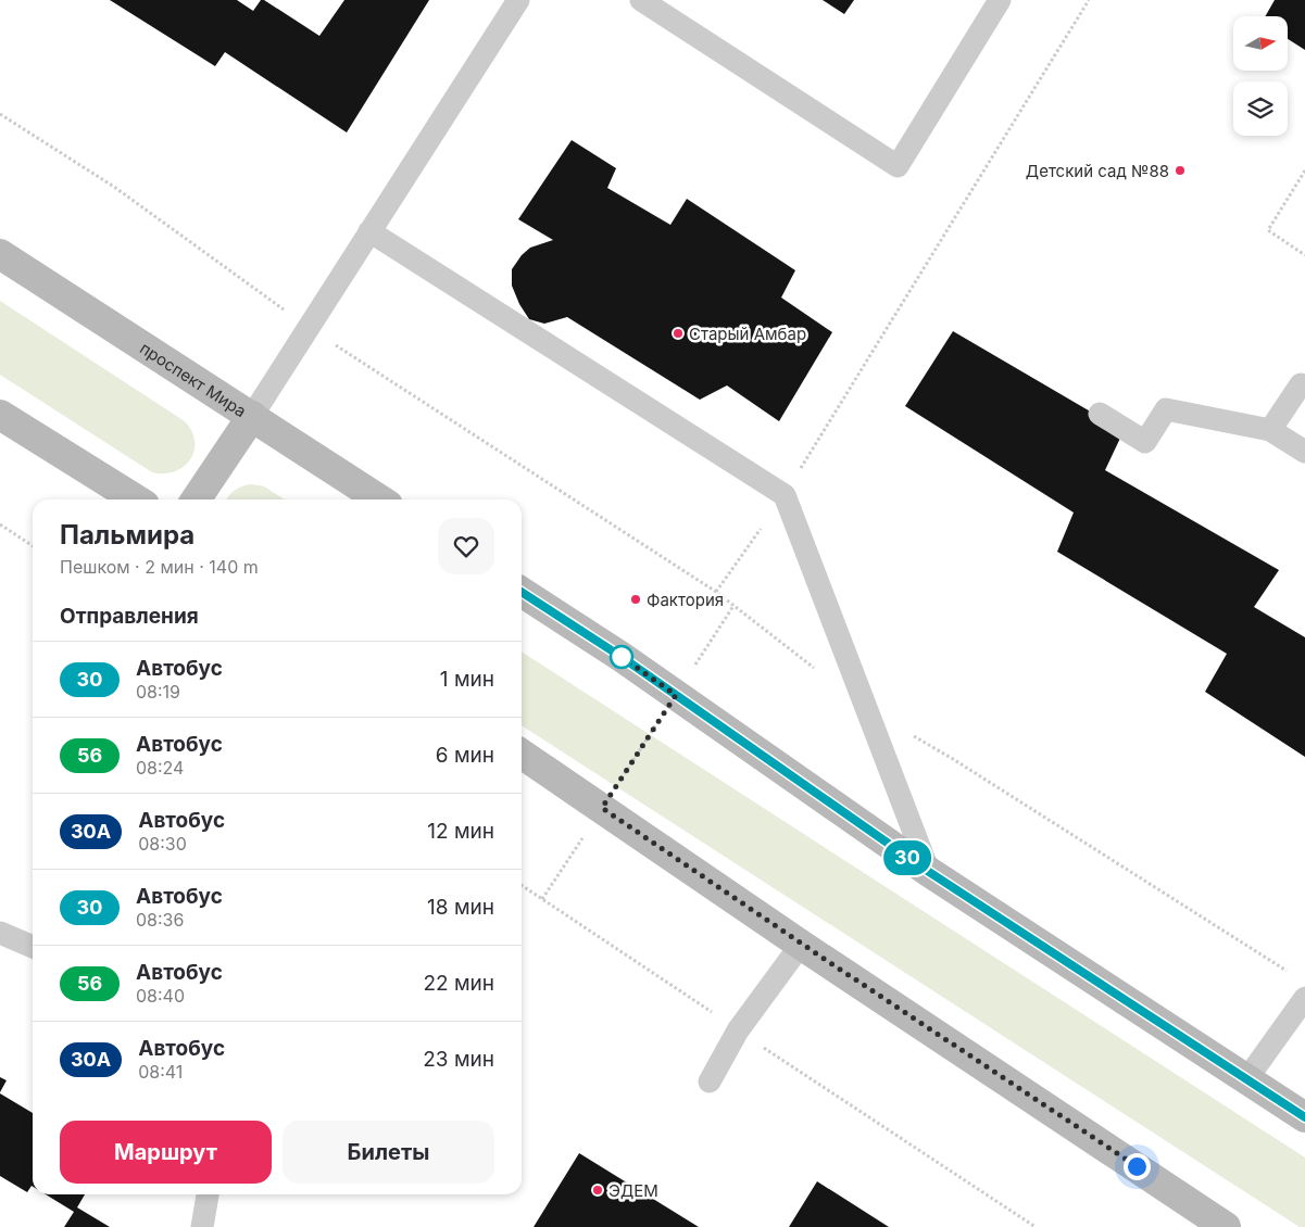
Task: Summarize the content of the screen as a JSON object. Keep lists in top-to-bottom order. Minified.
{"streets":{"main road":["проспект Мира"]},"places":["Детский сад №88","Старый Амбар","Фактория","ЭДЕМ"],"lines":["bus line 30"],"north":"right","page":{"on_map":"30","heading":[["Пальмира","Пешком · 2 мин · 140 m"],"Отправления"],"list":[{"mark":"30","name":"Автобус","note":"08:19","value":"1 мин"},{"mark":"56","name":"Автобус","note":"08:24","value":"6 мин"},{"mark":"30А","name":"Автобус","note":"08:30","value":"12 мин"},{"mark":"30","name":"Автобус","note":"08:36","value":"18 мин"},{"mark":"56","name":"Автобус","note":"08:40","value":"22 мин"},{"mark":"30А","name":"Автобус","note":"08:41","value":"23 мин"}],"buttons":["Маршрут","Билеты"]}}
